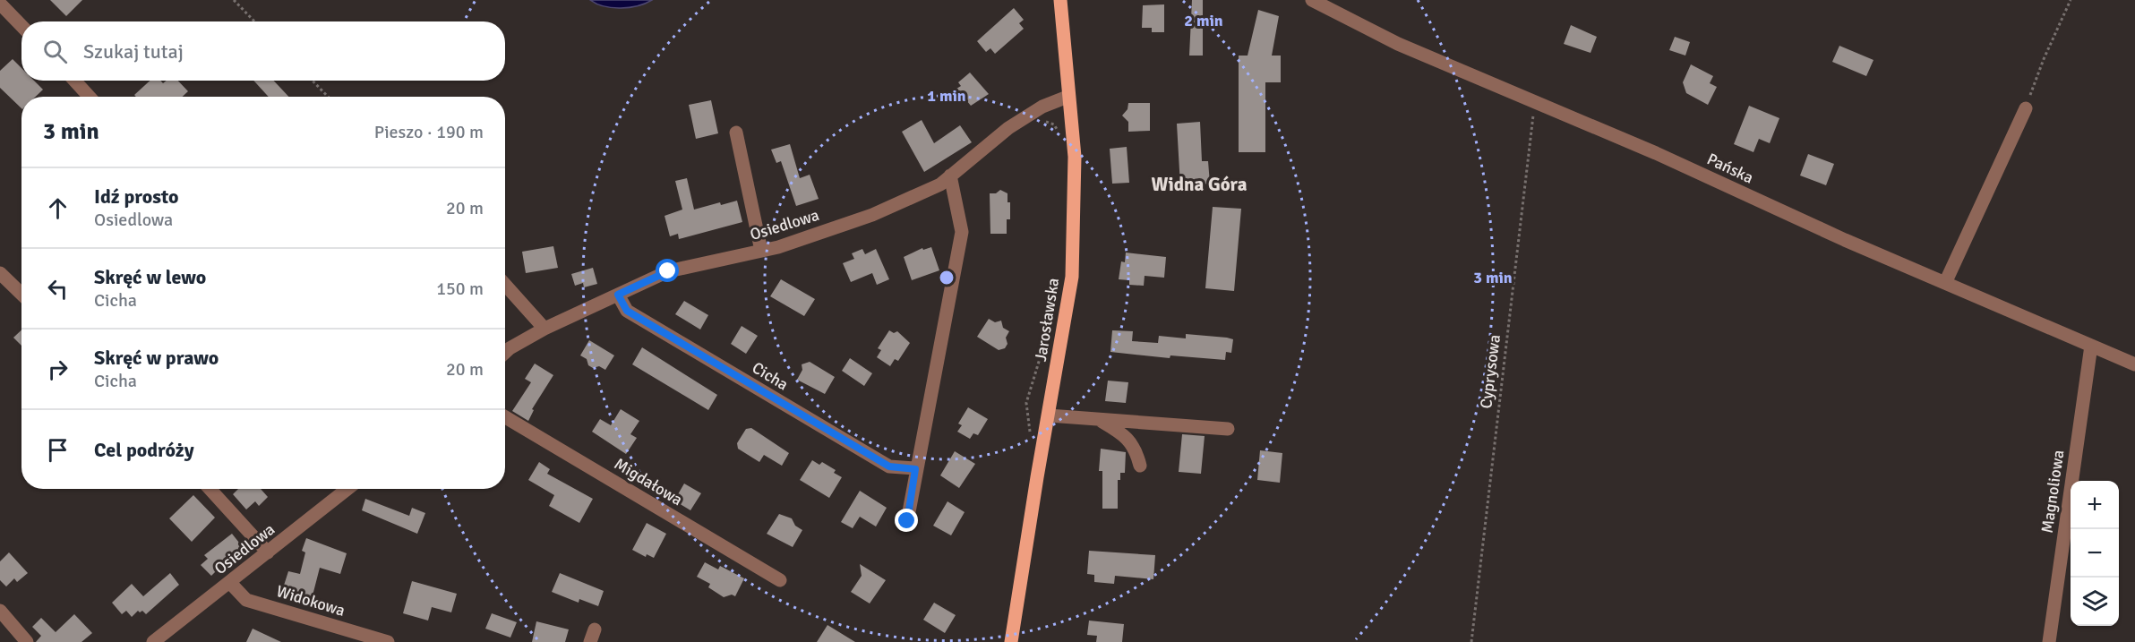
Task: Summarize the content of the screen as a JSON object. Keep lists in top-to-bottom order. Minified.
{"streets":{"main road":["Jarosławska"],"street":["Pańska","Osiedlowa","Cicha","Migdałowa","Magnoliowa","Widokowa"],"path":["Cyprysowa"]},"crossings":[["Pańska","Cyprysowa"],["Pańska","Magnoliowa"],["Osiedlowa","Jarosławska"],["Osiedlowa","Cicha"],["Osiedlowa","Widokowa"]],"districts":["Widna Góra"],"page":{"search":"Szukaj tutaj","heading":["3 min","Pieszo · 190 m"],"list":[["Idź prosto","Osiedlowa","20 m"],["Skręć w lewo","Cicha","150 m"],["Skręć w prawo","Cicha","20 m"],"Cel podróży"],"map_buttons":["+","−"]},"rings":["2 min","1 min","3 min"]}
